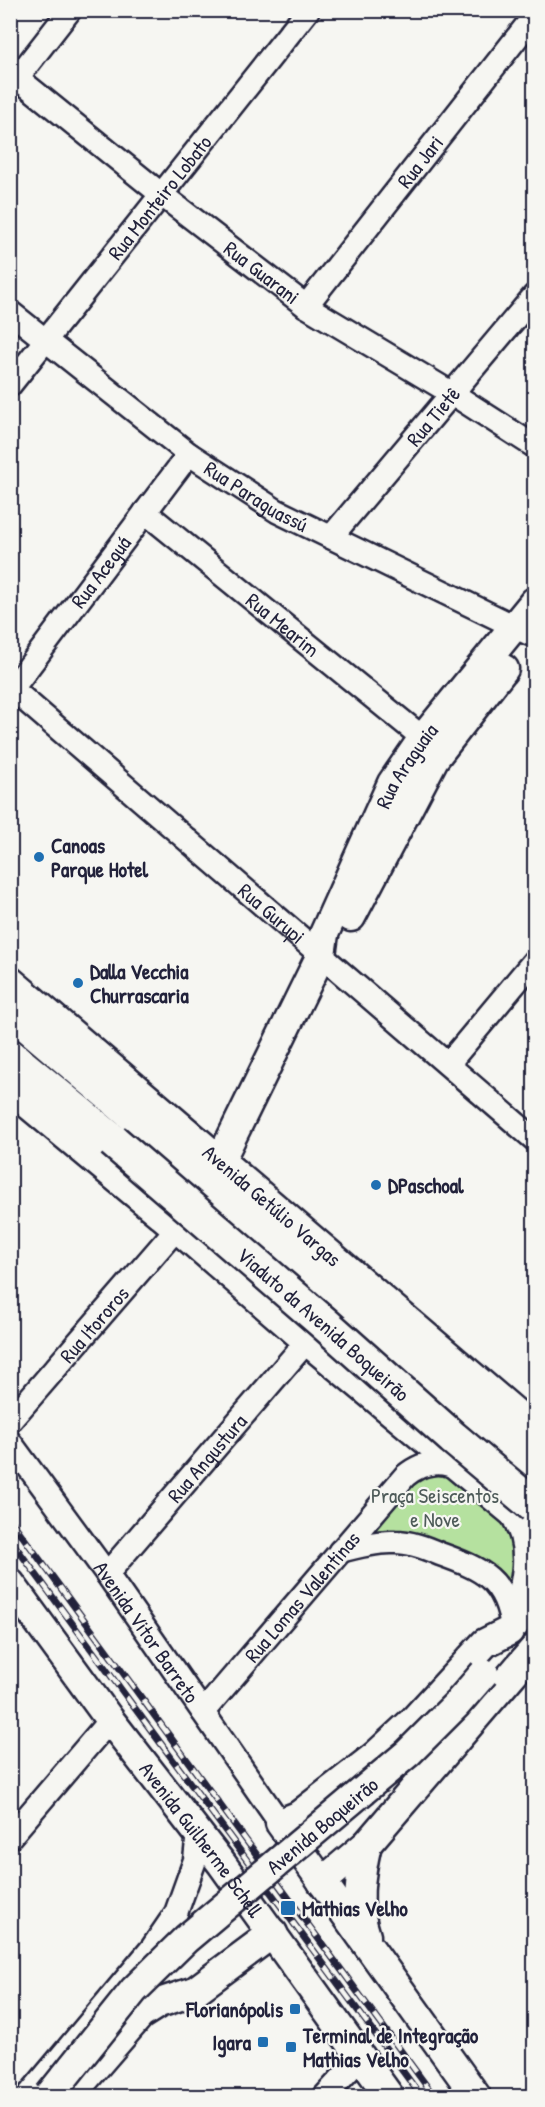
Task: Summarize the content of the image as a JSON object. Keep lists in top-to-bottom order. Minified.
{"streets":{"highway":["Viaduto da Avenida Boqueirão"],"main road":["Rua Araguaia","Avenida Getúlio Vargas","Avenida Boqueirão","Avenida Guilherme Schell"],"street":["Rua Jari","Rua Monteiro Lobato","Rua Guarani","Rua Tietê","Rua Paraguassú","Rua Aceguá","Rua Mearim","Rua Gurupi","Rua Itororos","Rua Angustura","Rua Lomas Valentinas","Avenida Vitor Barreto"]},"crossings":[["Rua Jari","Rua Guarani"],["Rua Monteiro Lobato","Rua Guarani"],["Rua Monteiro Lobato","Rua Paraguassú"],["Rua Guarani","Rua Tietê"],["Rua Tietê","Rua Paraguassú"],["Rua Paraguassú","Rua Aceguá"],["Rua Paraguassú","Rua Araguaia"],["Rua Aceguá","Rua Mearim"],["Rua Aceguá","Rua Gurupi"],["Rua Mearim","Rua Araguaia"],["Rua Araguaia","Rua Gurupi"],["Rua Araguaia","Avenida Getúlio Vargas"],["Rua Angustura","Avenida Vitor Barreto"],["Rua Lomas Valentinas","Avenida Vitor Barreto"]],"parks":["Praça Seiscentos e Nove"],"places":{"other":["Canoas Parque Hotel","Dalla Vecchia Churrascaria","DPaschoal"],"transit":["Mathias Velho","Florianópolis","Igara","Terminal de Integração Mathias Velho"]}}
